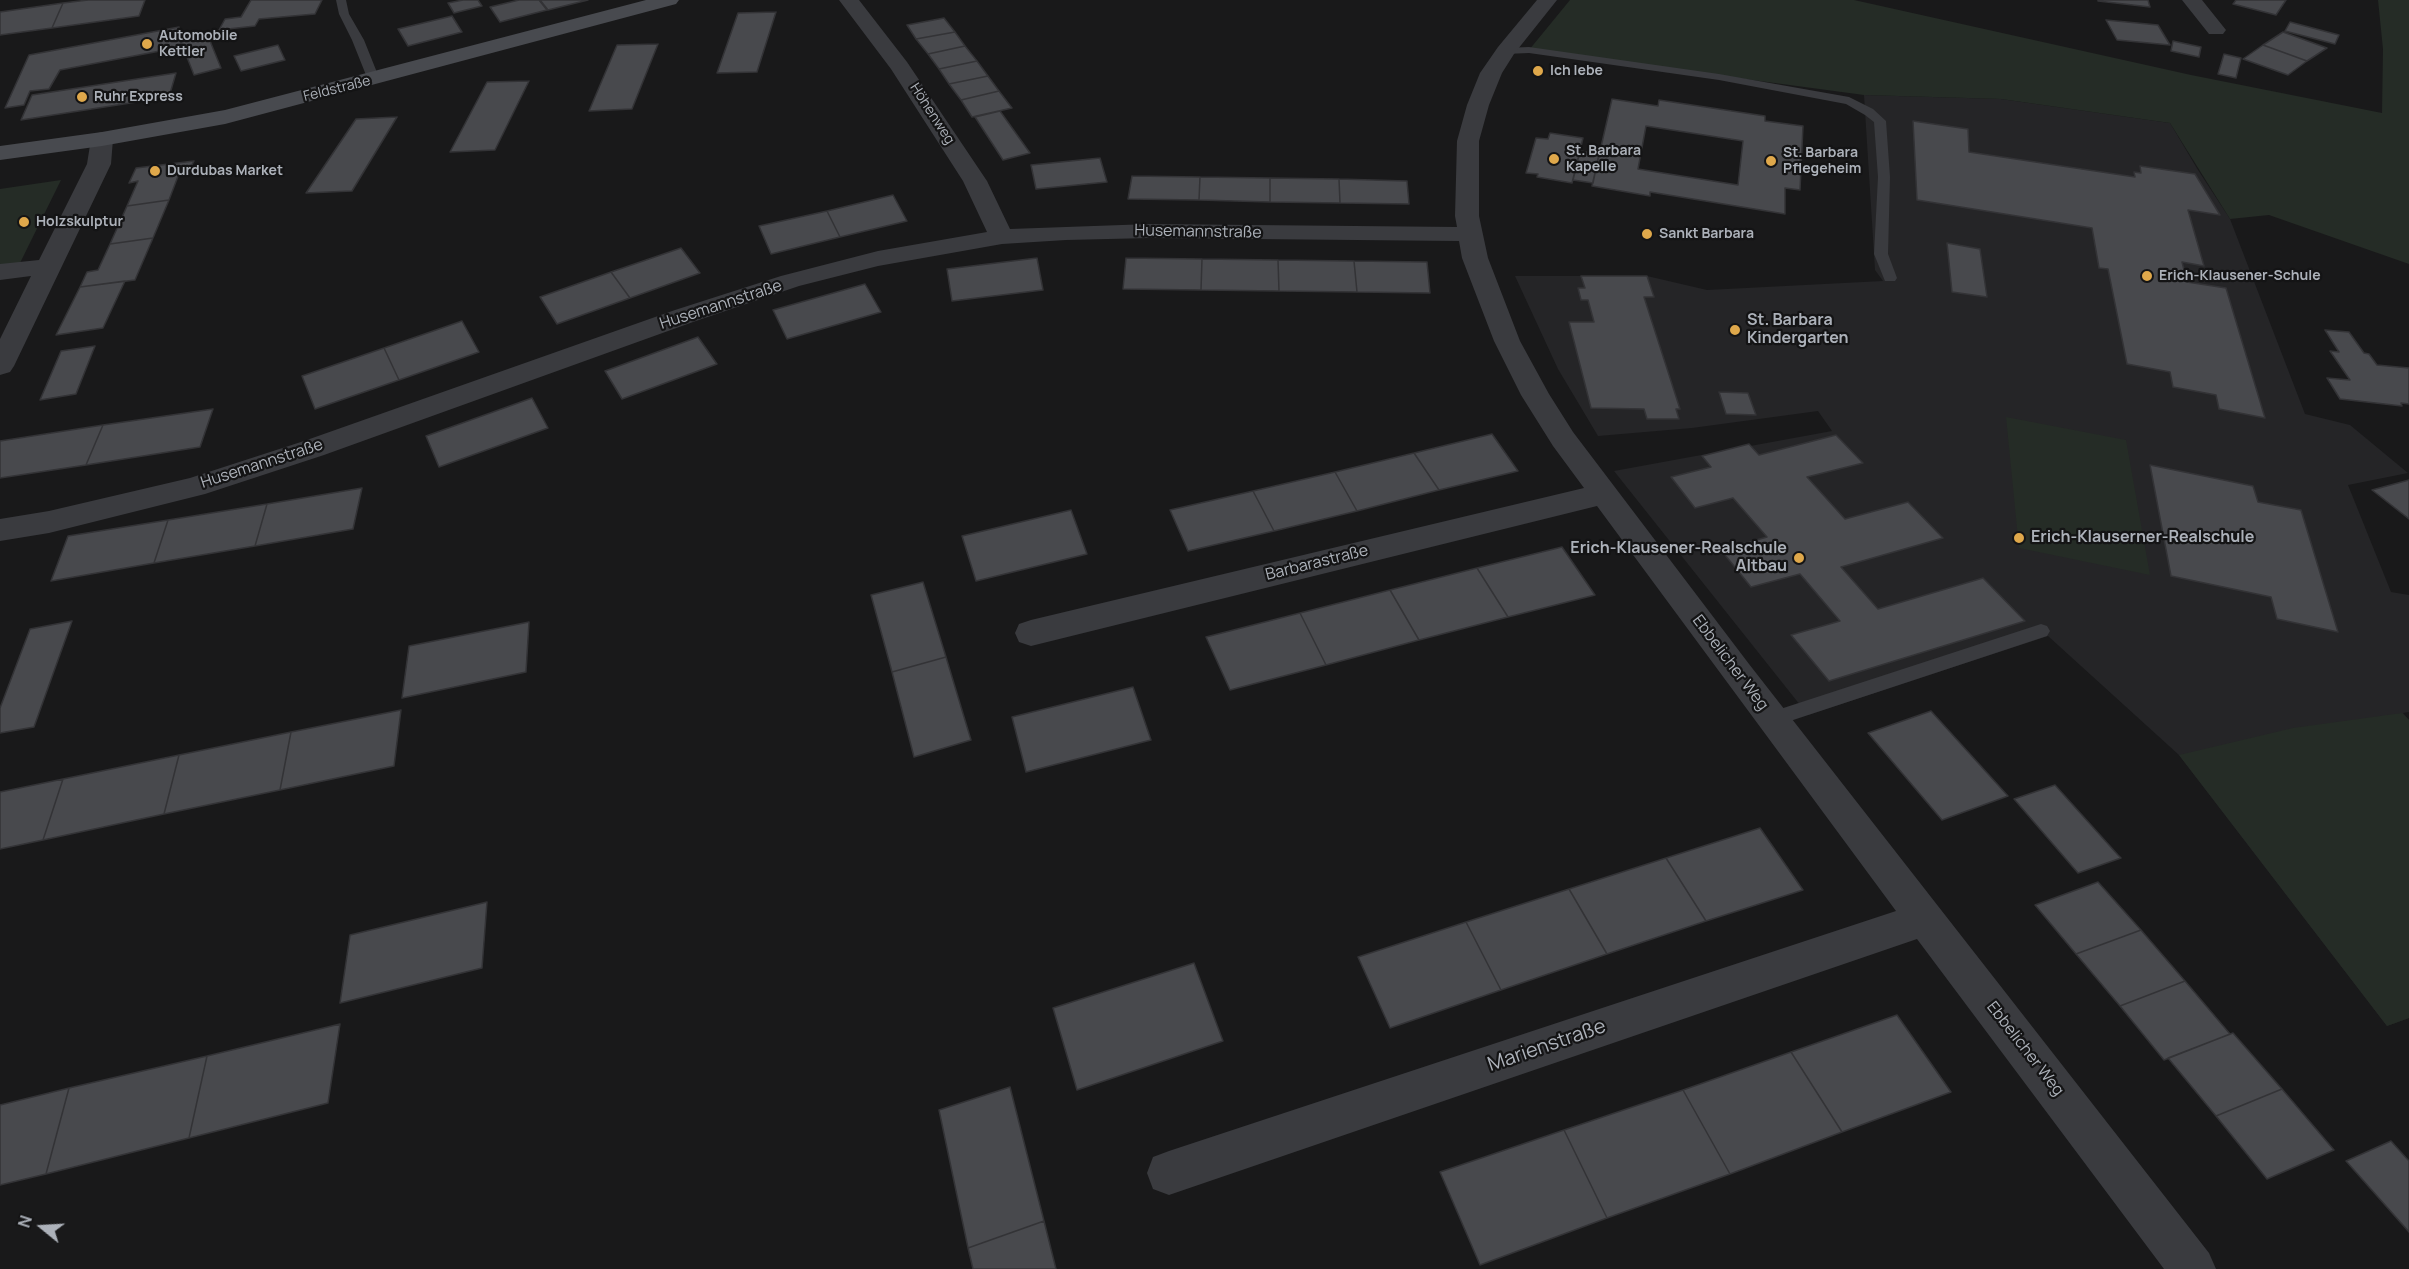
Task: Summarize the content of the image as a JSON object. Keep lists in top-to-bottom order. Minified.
{"streets":{"main road":["Feldstraße"],"street":["Höhenweg","Husemannstraße","Barbarastraße","Ebbelicher Weg","Marienstraße"]},"crossings":[["Höhenweg","Husemannstraße"],["Husemannstraße","Ebbelicher Weg"],["Barbarastraße","Ebbelicher Weg"],["Ebbelicher Weg","Marienstraße"]],"places":["Automobile Kettler","Ich lebe","Ruhr Express","St. Barbara Kapelle","St. Barbara Pflegeheim","Durdubas Market","Holzskulptur","Sankt Barbara","Erich-Klausener-Schule","St. Barbara Kindergarten","Erich-Klauserner-Realschule","Erich-Klausener-Realschule Altbau"],"north":"left"}
